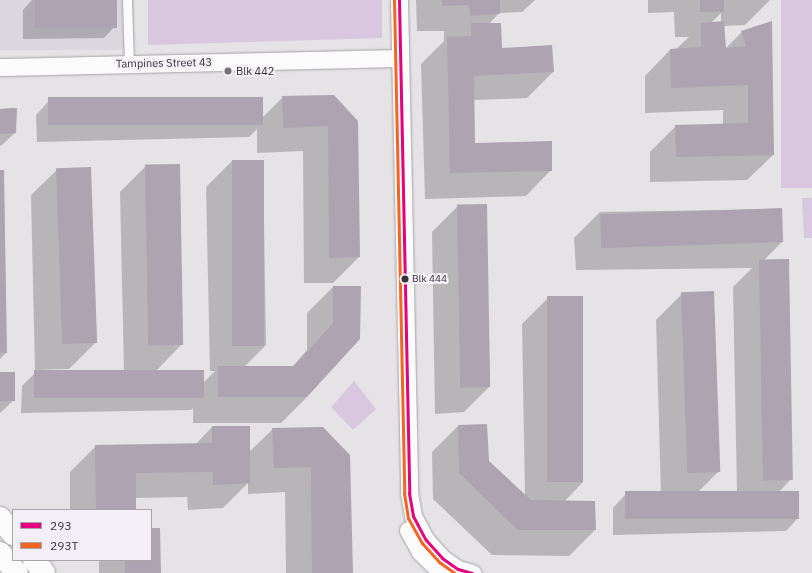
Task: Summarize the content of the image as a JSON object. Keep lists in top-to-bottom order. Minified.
{"streets":{"street":["Tampines Street 43"]},"places":["Blk 442","Blk 444"],"lines":["transit line 293","transit line 293T"],"legend":["293","293T"]}
